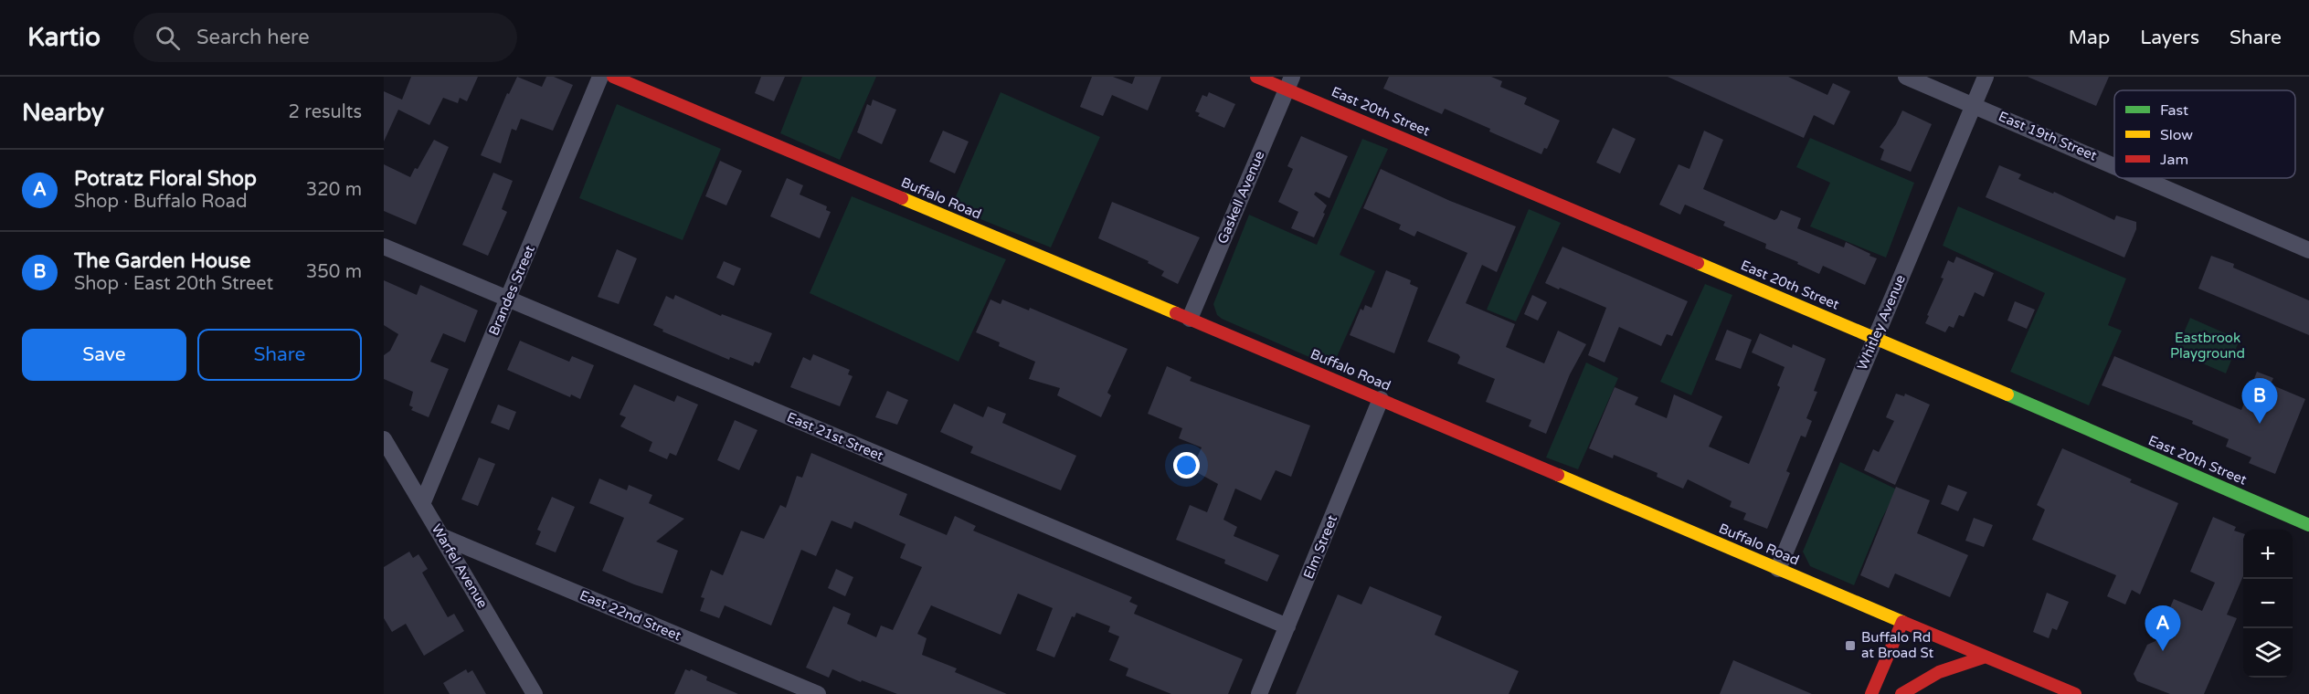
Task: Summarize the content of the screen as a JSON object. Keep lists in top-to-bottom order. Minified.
{"streets":{"main road":["East 20th Street","Buffalo Road"],"street":["East 19th Street","Gaskell Avenue","Brandes Street","Whitley Avenue","East 21st Street","Elm Street","Warfel Avenue","East 22nd Street"]},"crossings":[["East 20th Street","Gaskell Avenue"],["East 20th Street","Whitley Avenue"],["East 19th Street","Whitley Avenue"],["Gaskell Avenue","Buffalo Road"],["Buffalo Road","Whitley Avenue"],["Buffalo Road","Elm Street"],["Brandes Street","East 21st Street"],["Brandes Street","Warfel Avenue"],["East 21st Street","Elm Street"],["Warfel Avenue","East 22nd Street"]],"parks":["Eastbrook Playground"],"places":{"transit":["Buffalo Rd at Broad St"]},"legend":["Fast","Slow","Jam"],"page":{"header":"Kartio","search":"Search here","nav":["Map","Layers","Share"],"heading":["Nearby","2 results"],"list":[{"mark":"A","name":"Potratz Floral Shop","note":"Shop · Buffalo Road","value":"320 m"},{"mark":"B","name":"The Garden House","note":"Shop · East 20th Street","value":"350 m"}],"buttons":["Save","Share"],"pins":["B","A"],"map_buttons":["+","−"]}}
